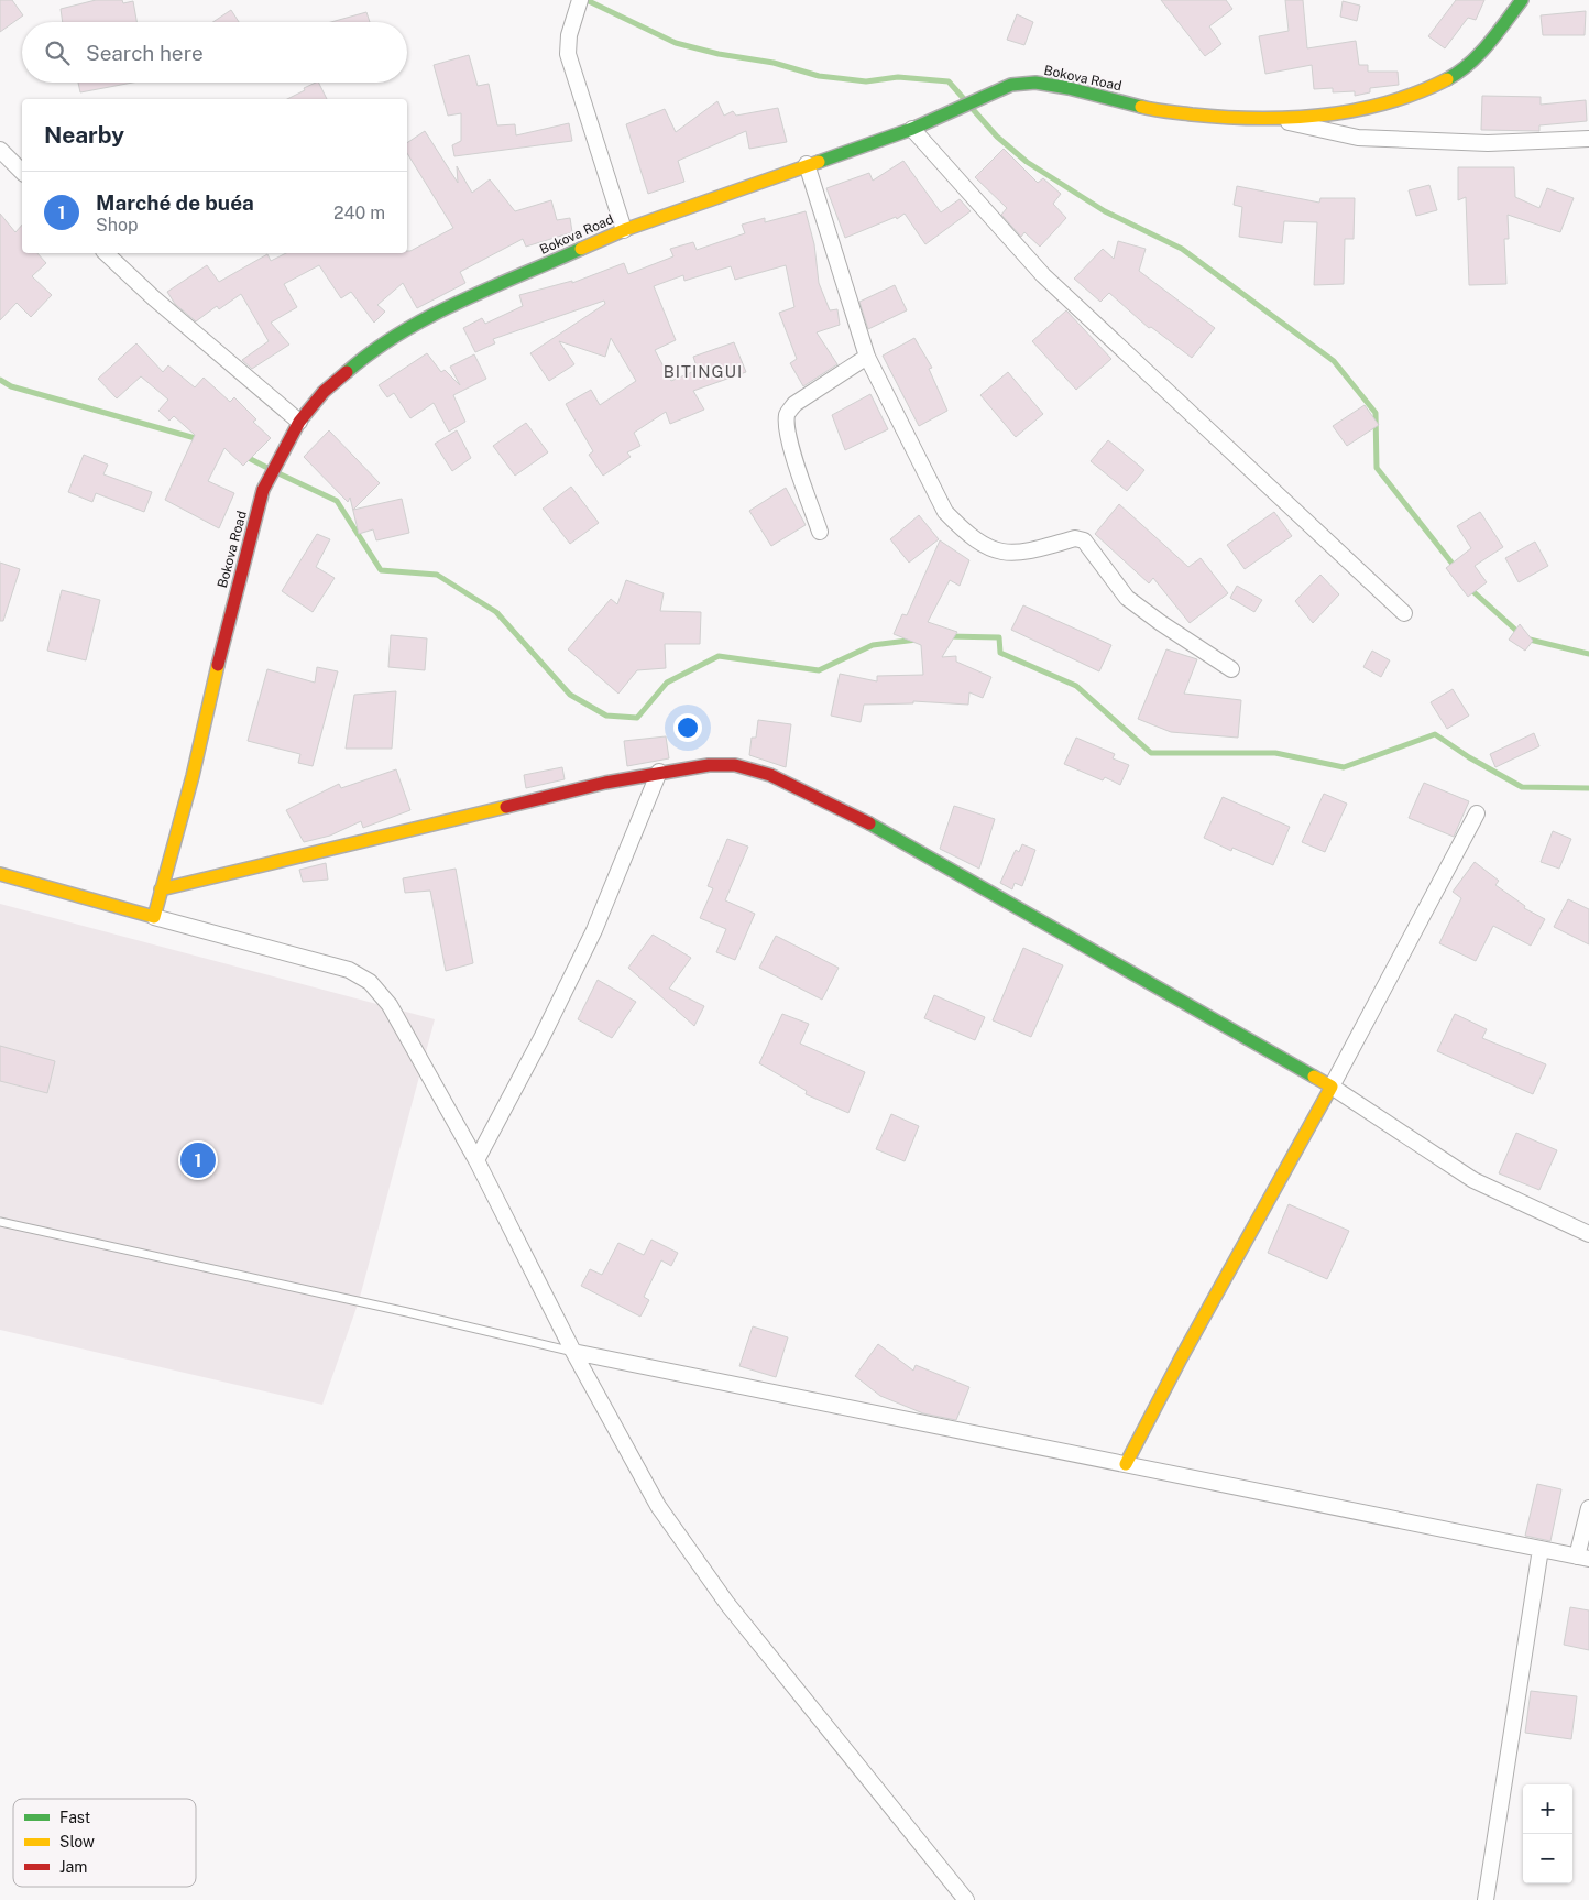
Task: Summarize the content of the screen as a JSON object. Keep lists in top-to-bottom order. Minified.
{"streets":{"street":["Bokova Road"]},"districts":["BITINGUI"],"legend":["Fast","Slow","Jam"],"page":{"search":"Search here","heading":"Nearby","list":[{"mark":"1","name":"Marché de buéa","note":"Shop","value":"240 m"}],"pins":"1","map_buttons":["+","−"]}}
